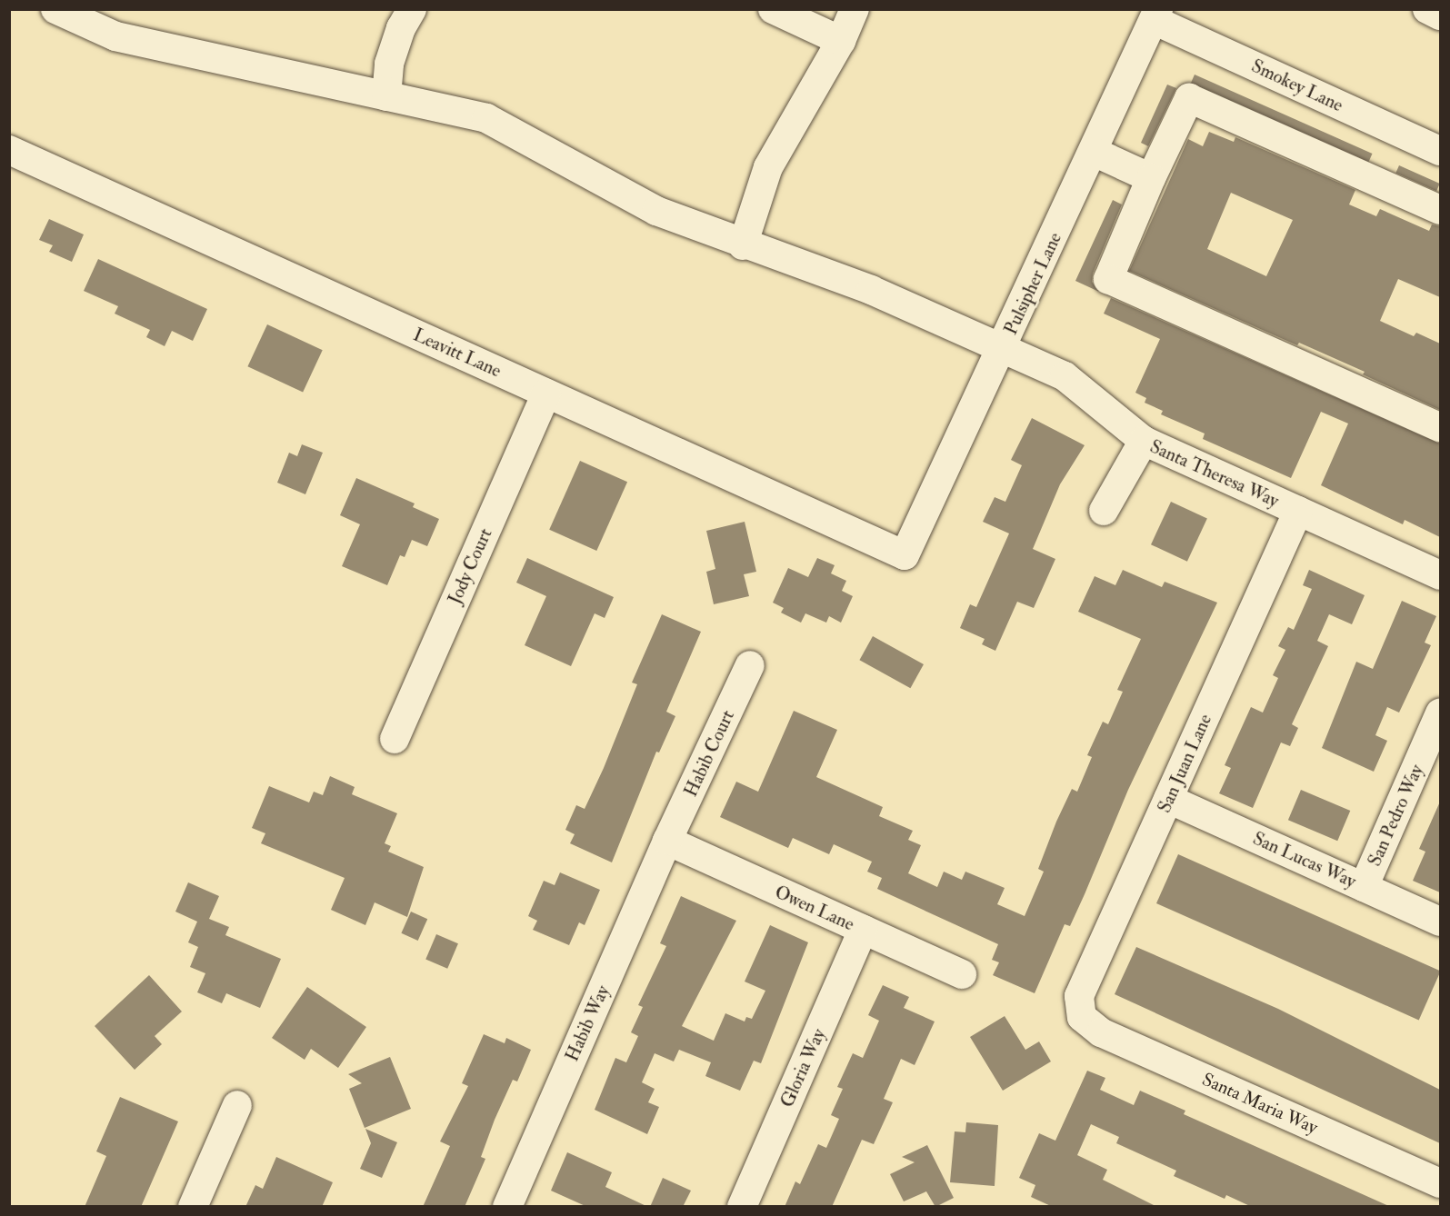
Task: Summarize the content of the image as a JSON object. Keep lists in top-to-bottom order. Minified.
{"streets":{"street":["Smokey Lane","Pulsipher Lane","Leavitt Lane","Santa Theresa Way","Jody Court","Habib Court","San Juan Lane","San Pedro Way","San Lucas Way","Owen Lane","Habib Way","Gloria Way","Santa Maria Way"]},"crossings":[["Smokey Lane","Pulsipher Lane"],["Pulsipher Lane","Leavitt Lane"],["Pulsipher Lane","Santa Theresa Way"],["Leavitt Lane","Jody Court"],["Santa Theresa Way","San Juan Lane"],["Habib Court","Owen Lane"],["Habib Court","Habib Way"],["San Juan Lane","San Lucas Way"],["San Juan Lane","Santa Maria Way"],["San Pedro Way","San Lucas Way"],["Owen Lane","Habib Way"],["Owen Lane","Gloria Way"]]}
